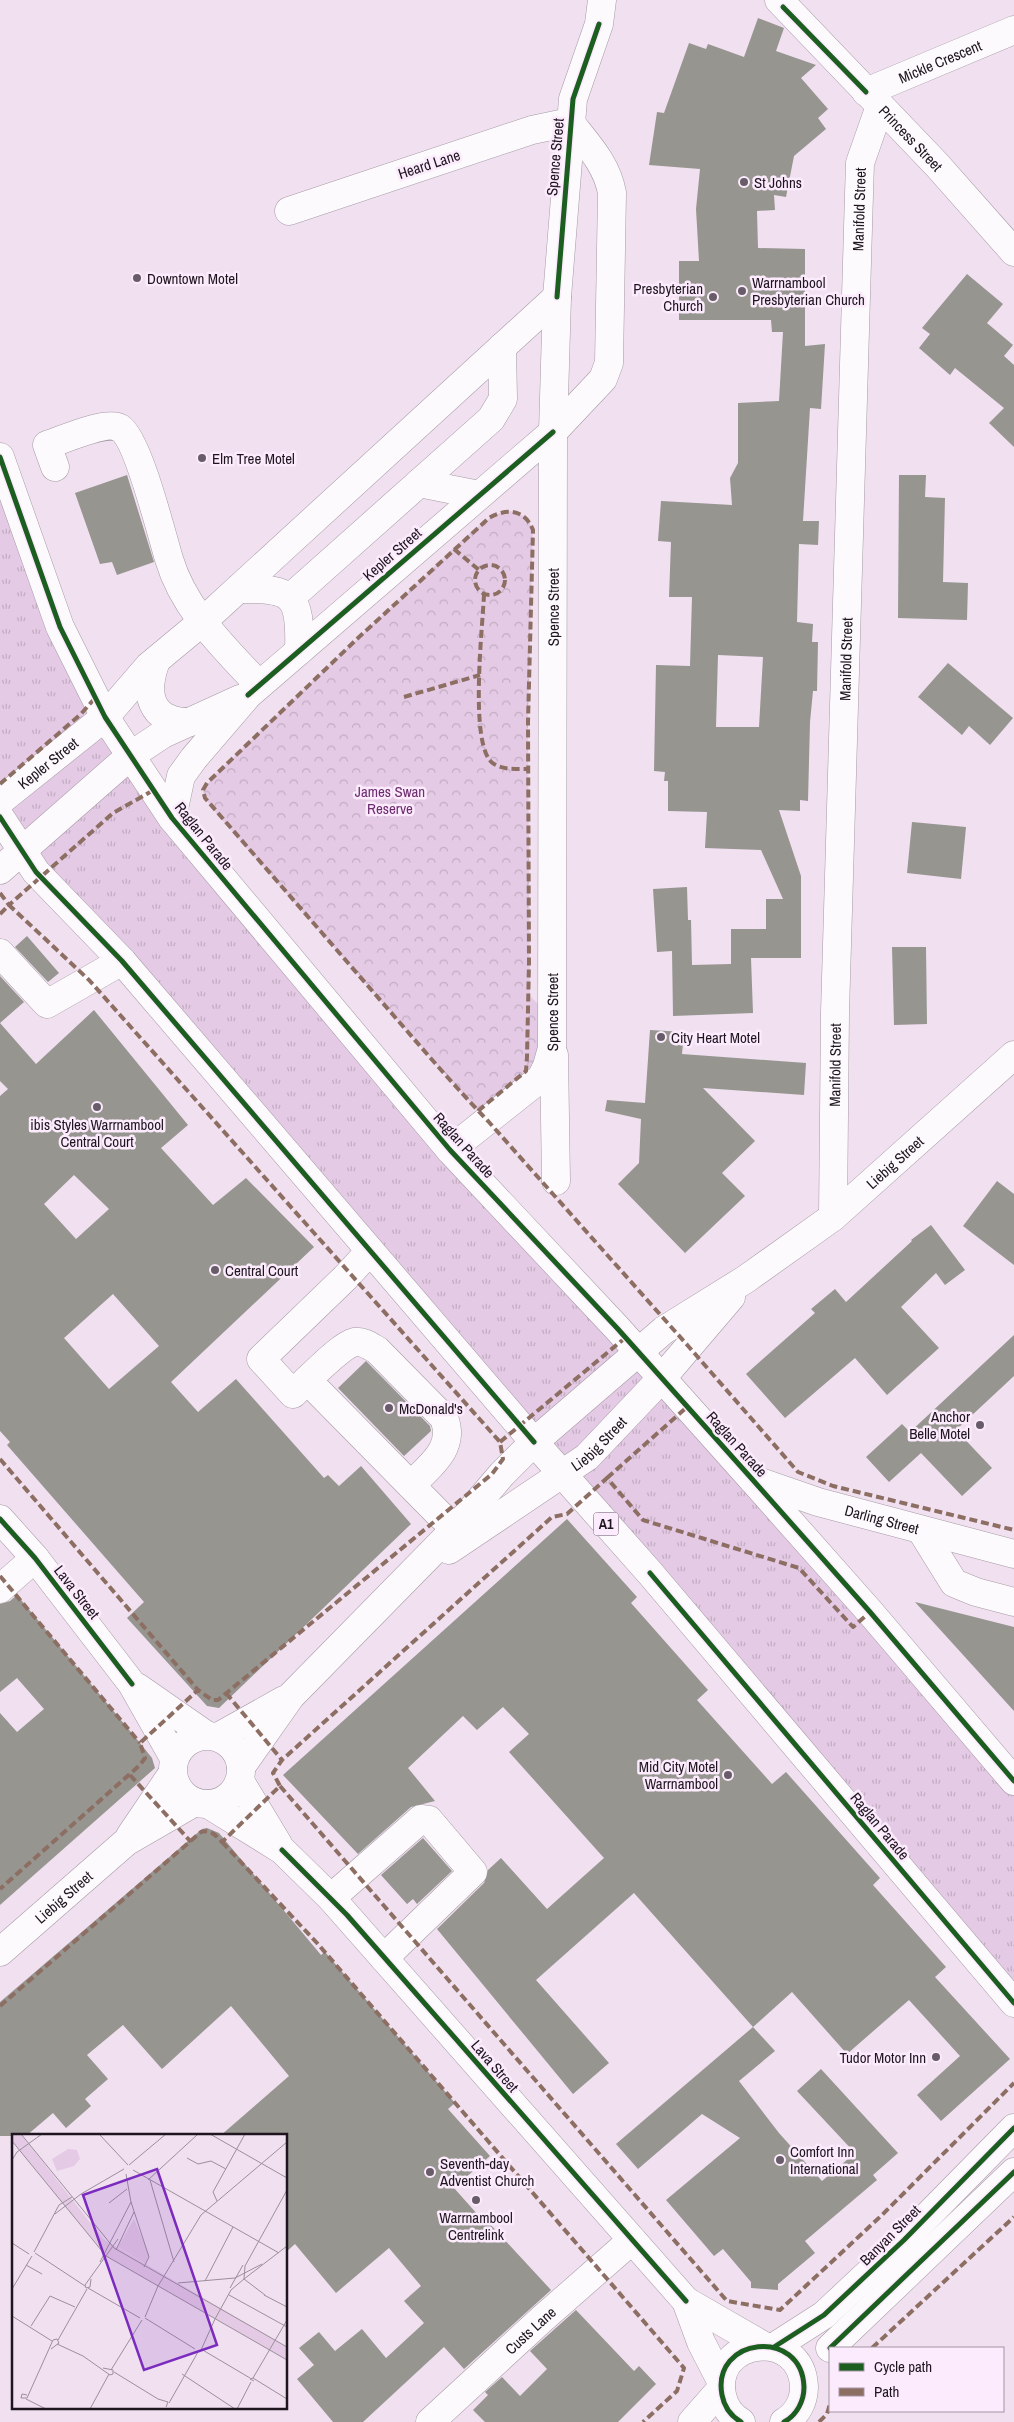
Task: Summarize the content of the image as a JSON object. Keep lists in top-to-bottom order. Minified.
{"streets":{"main road":["Mickle Crescent","Princess Street","Spence Street","Heard Lane","Manifold Street","Kepler Street","Raglan Parade","Liebig Street","Darling Street","A1","Lava Street","Banyan Street","Custs Lane"]},"crossings":[["Mickle Crescent","Princess Street"],["Mickle Crescent","Manifold Street"],["Princess Street","Manifold Street"],["Spence Street","Heard Lane"],["Spence Street","Kepler Street"],["Spence Street","Raglan Parade"],["Heard Lane","Kepler Street"],["Manifold Street","Liebig Street"],["Kepler Street","Raglan Parade"],["Raglan Parade","Liebig Street"],["Raglan Parade","Darling Street"],["Liebig Street","Lava Street"],["Lava Street","Banyan Street"],["Lava Street","Custs Lane"]],"parks":["James Swan Reserve"],"places":["St Johns","Downtown Motel","Warrnambool Presbyterian Church","Presbyterian Church","Elm Tree Motel","City Heart Motel","ibis Styles Warrnambool Central Court","Central Court","McDonald's","Anchor Belle Motel","Mid City Motel Warrnambool","Tudor Motor Inn","Comfort Inn International","Seventh-day Adventist Church","Warrnambool Centrelink"],"legend":["Cycle path","Path"]}
